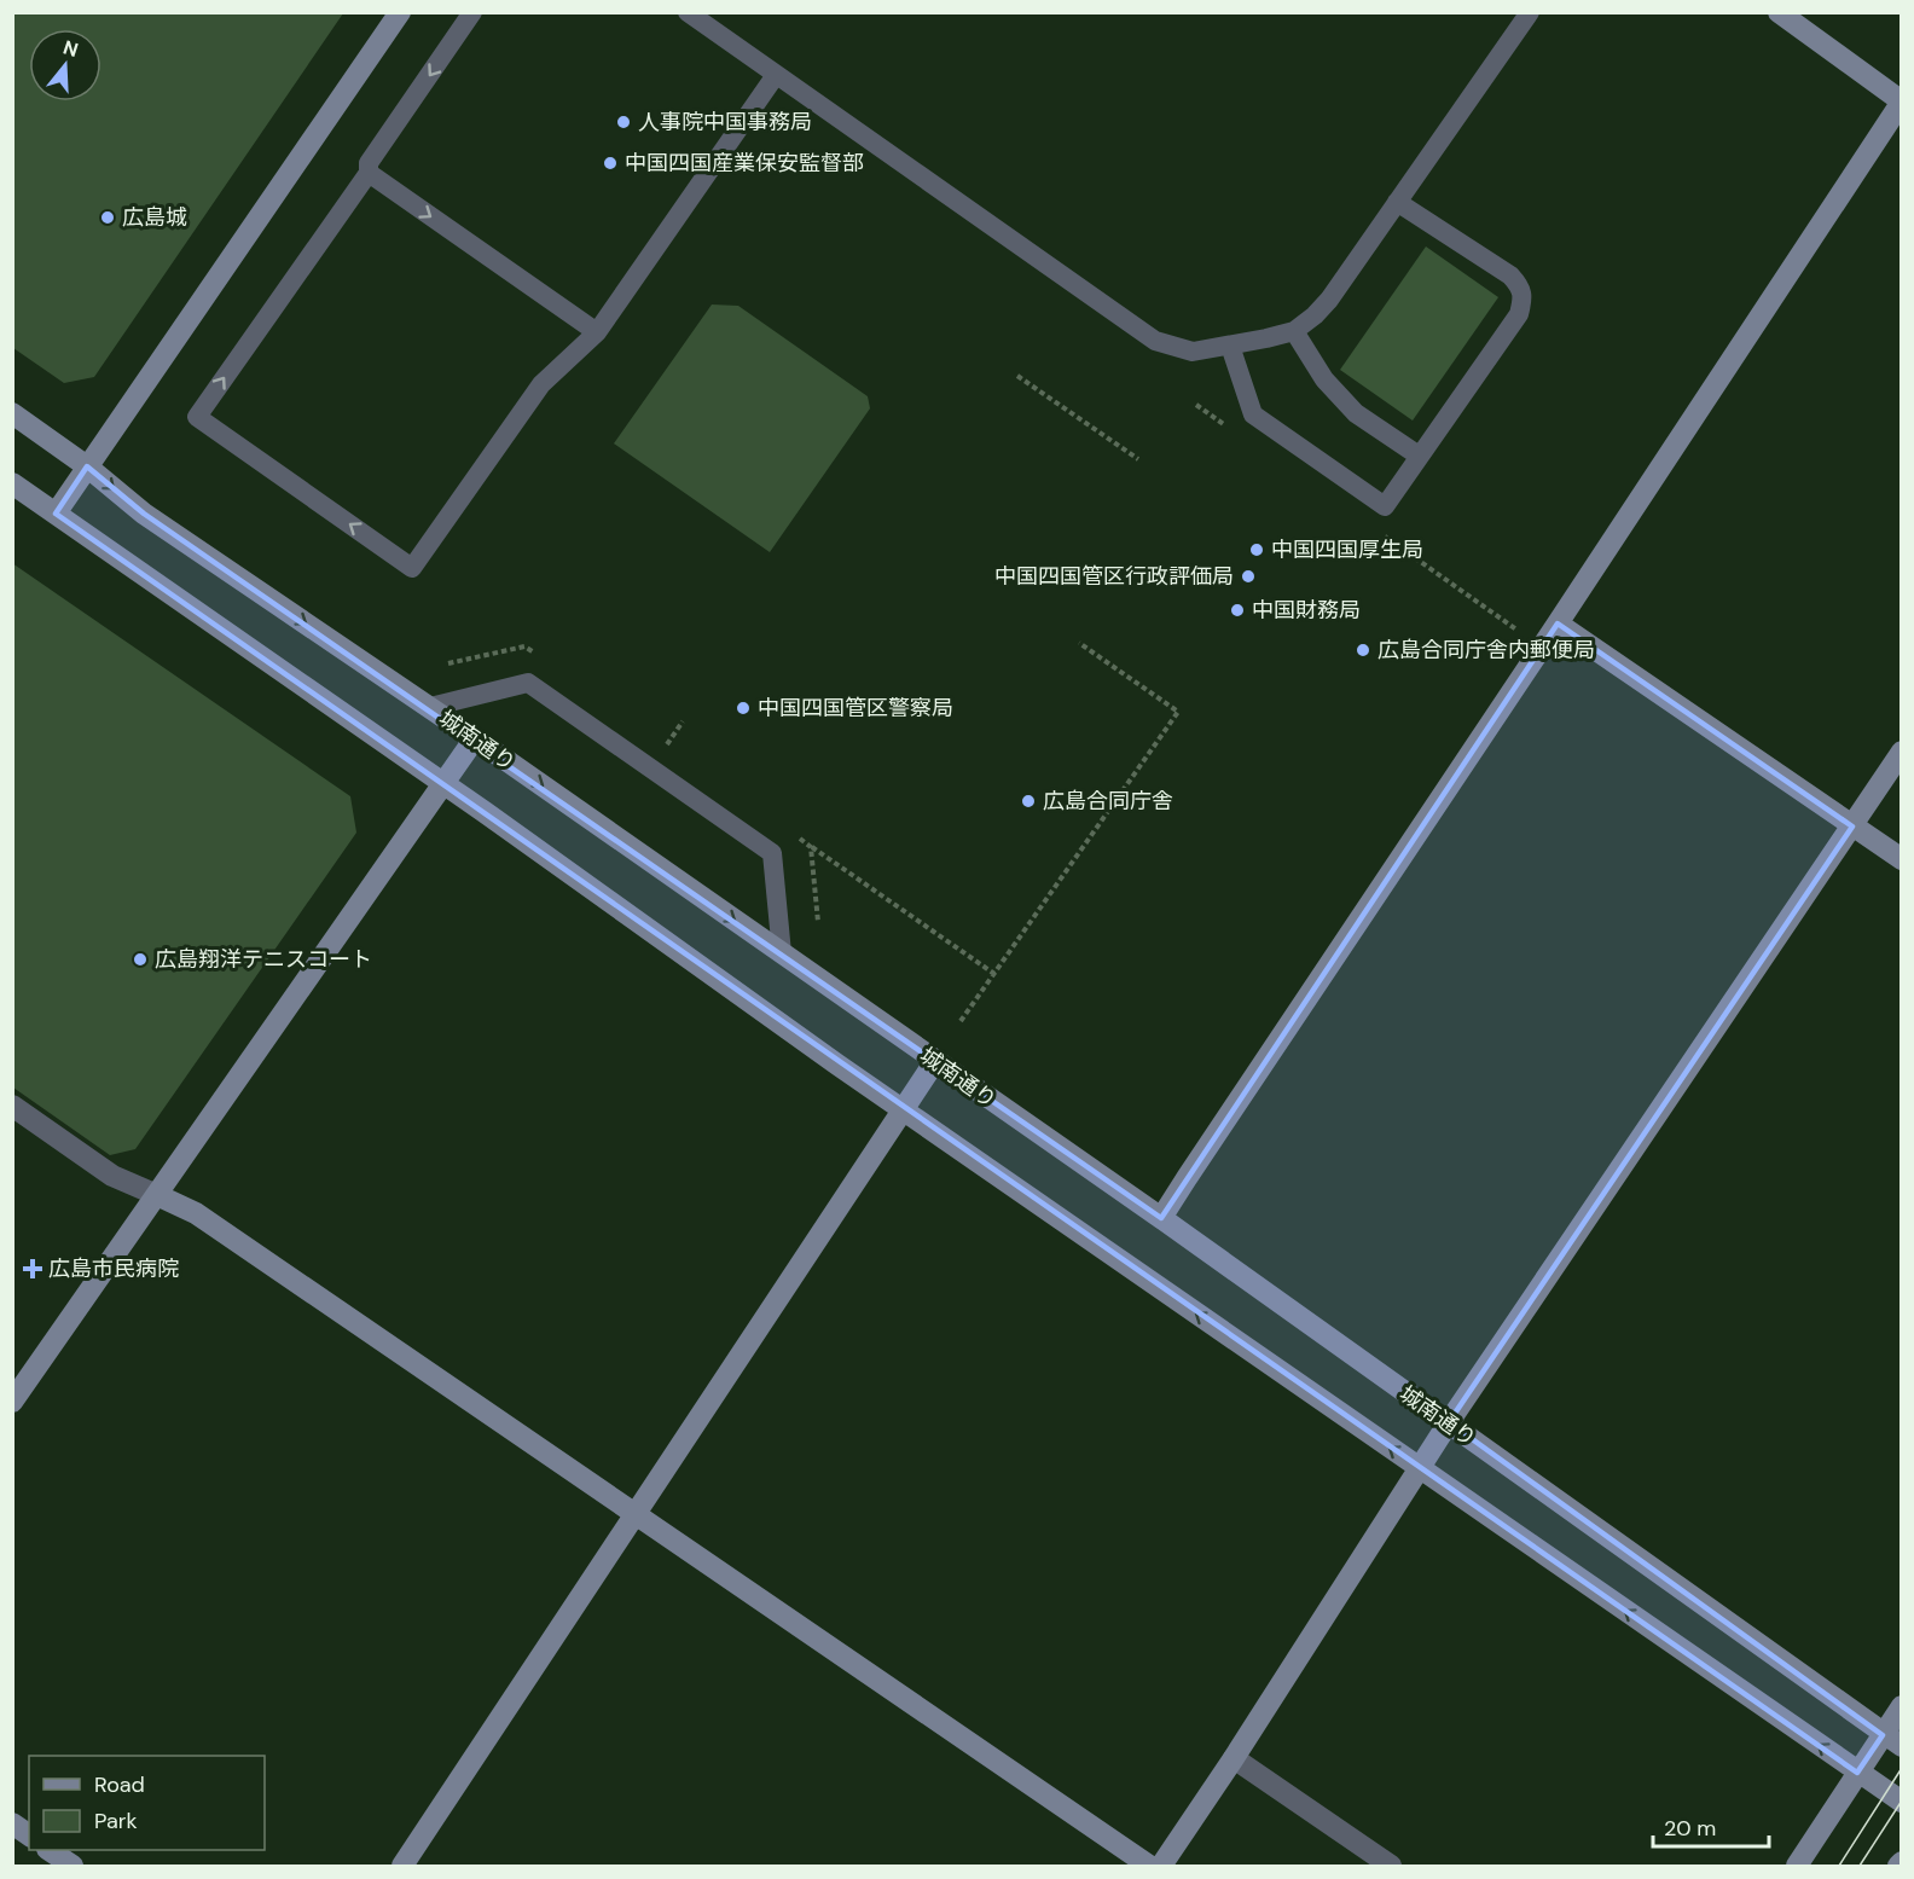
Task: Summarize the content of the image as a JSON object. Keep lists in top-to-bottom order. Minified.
{"streets":{"street":["城南通り"]},"places":{"other":["人事院中国事務局","中国四国産業保安監督部","広島城","中国四国厚生局","中国四国管区行政評価局","中国財務局","広島合同庁舎内郵便局","中国四国管区警察局","広島合同庁舎","広島翔洋テニスコート"],"health":["広島市民病院"]},"legend":["Road","Park"],"scale_bar":"20 m","north":"top"}
